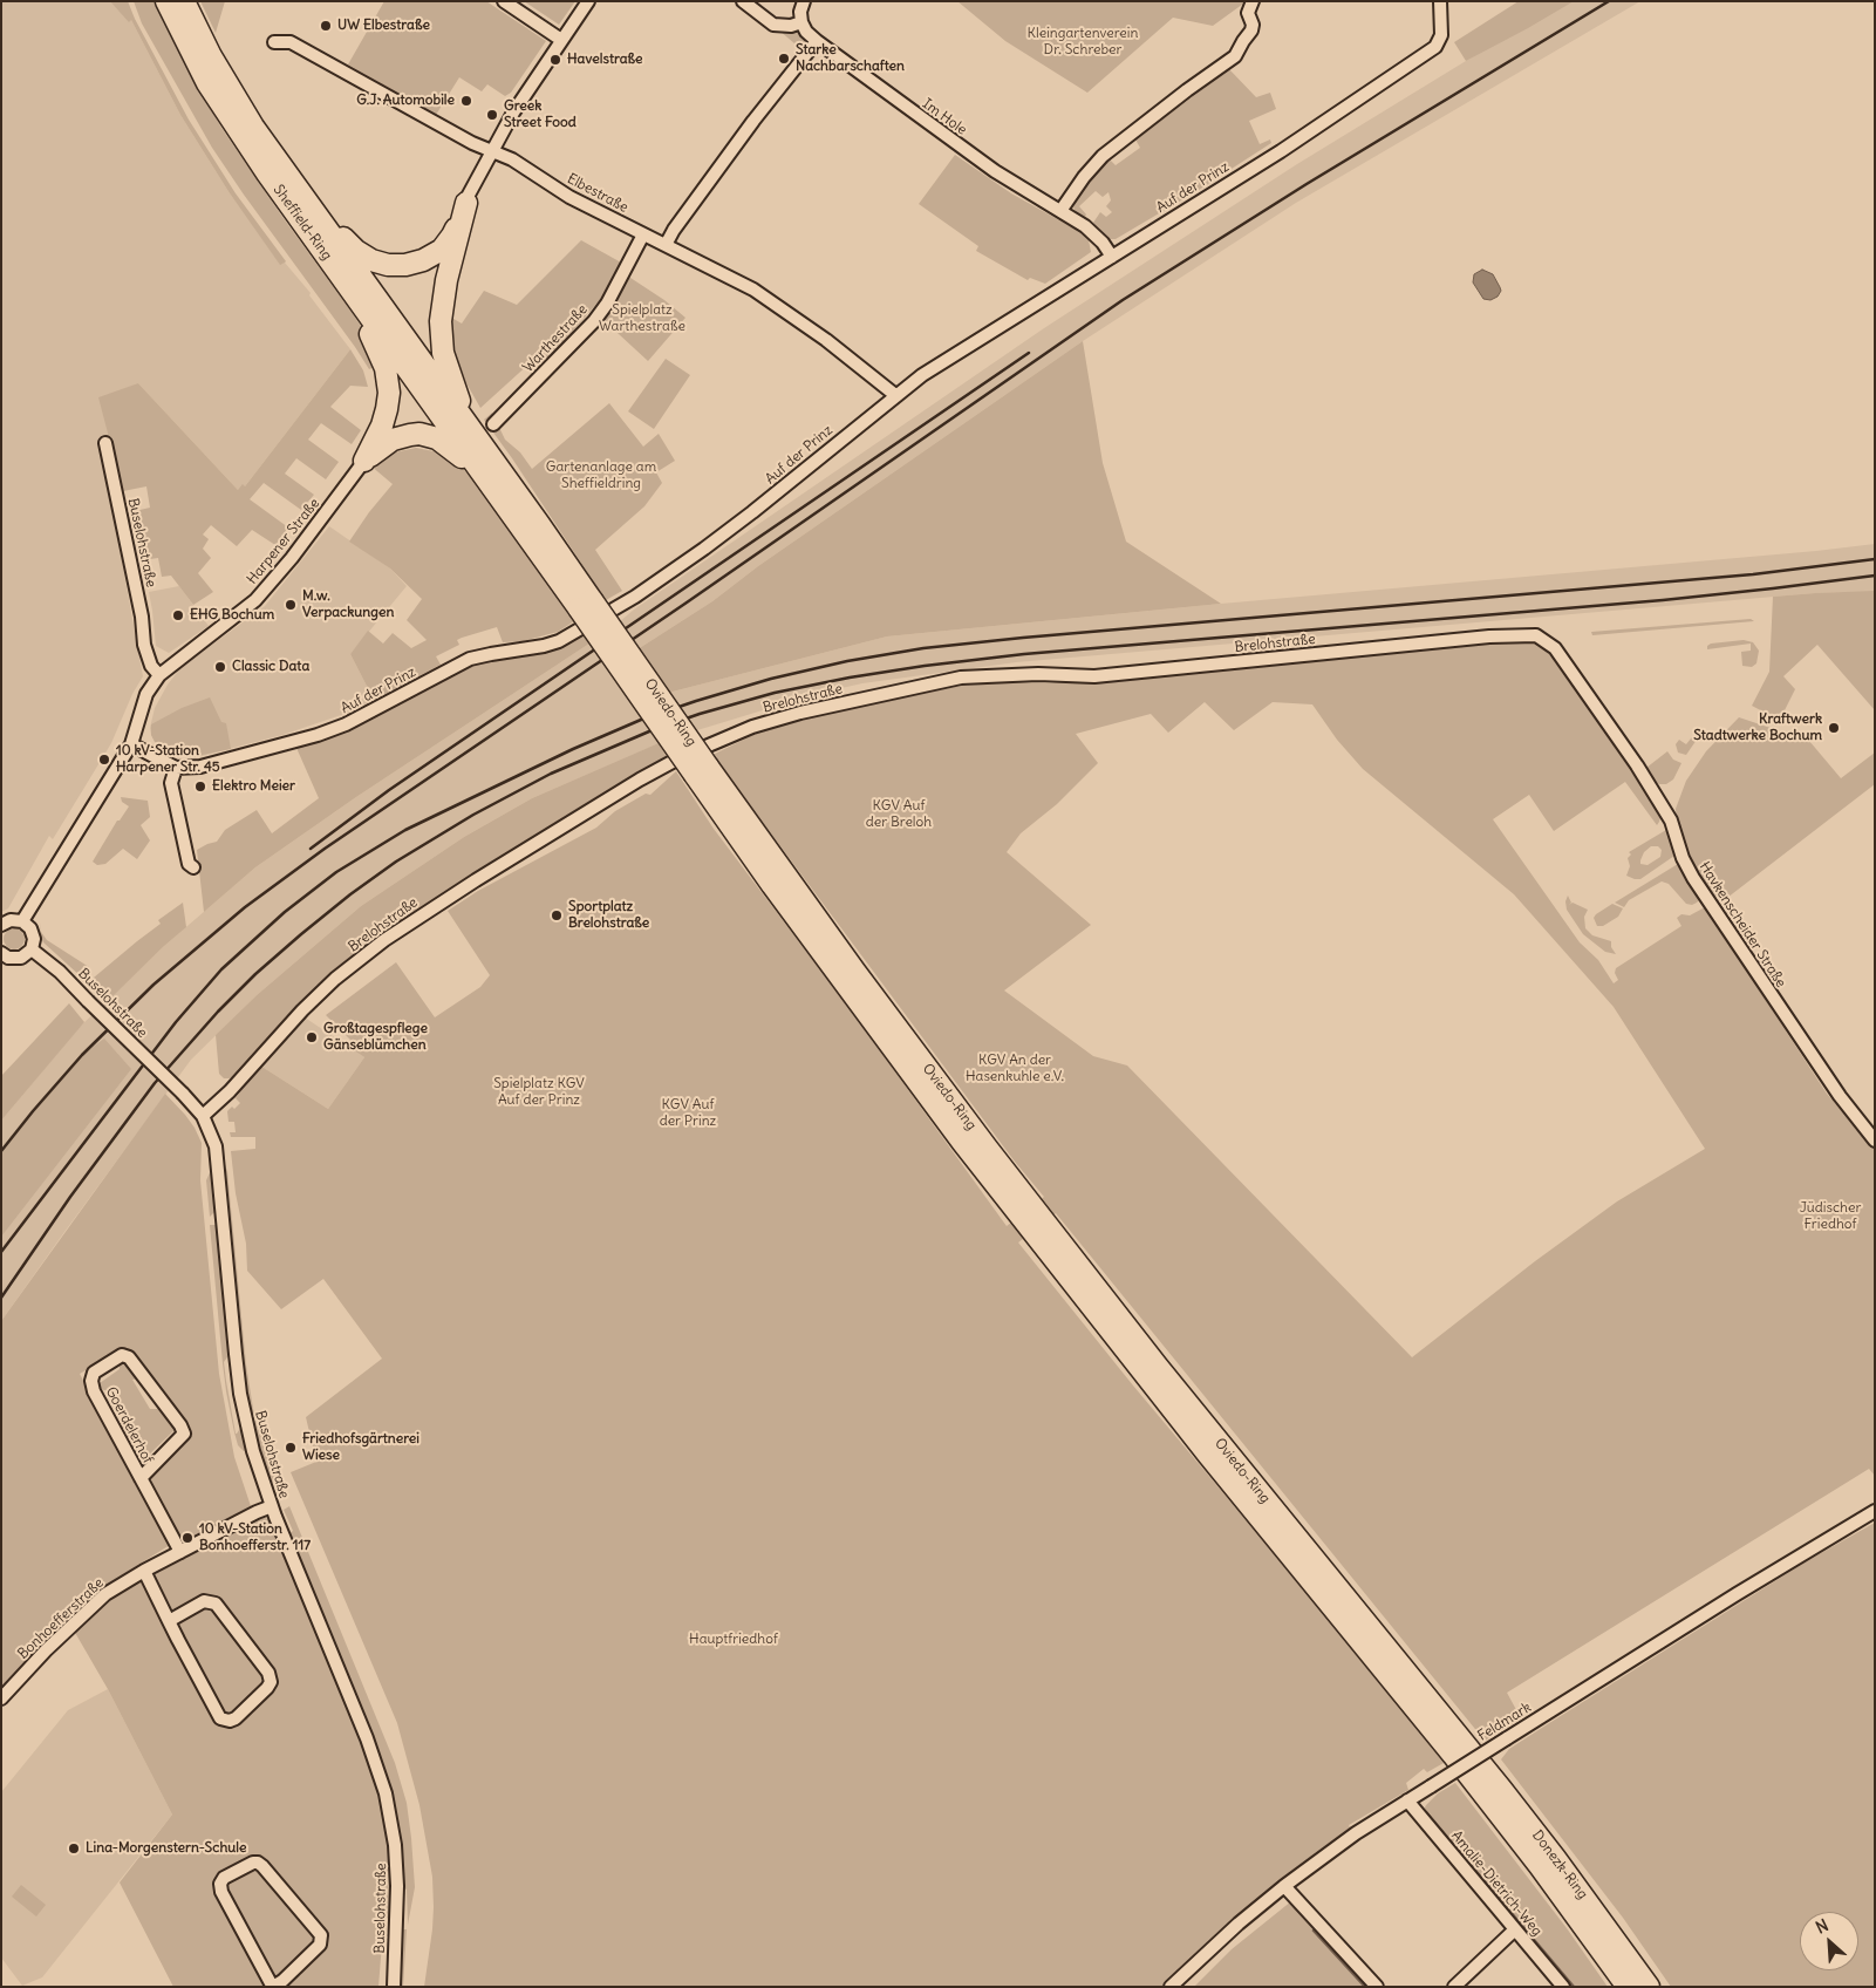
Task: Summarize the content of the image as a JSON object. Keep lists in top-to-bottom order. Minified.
{"streets":{"highway":["Sheffield-Ring","Oviedo-Ring","Donezk-Ring"],"street":["Im Hole","Auf der Prinz","Elbestraße","Warthestraße","Harpener Straße","Buselohstraße","Brelohstraße","Havkenscheider Straße","Goerdelerhof","Bonhoefferstraße","Feldmark","Amalie-Dietrich-Weg"]},"crossings":[["Im Hole","Auf der Prinz"],["Auf der Prinz","Elbestraße"],["Elbestraße","Warthestraße"],["Sheffield-Ring","Oviedo-Ring"],["Harpener Straße","Buselohstraße"],["Buselohstraße","Brelohstraße"],["Buselohstraße","Bonhoefferstraße"],["Brelohstraße","Havkenscheider Straße"],["Oviedo-Ring","Donezk-Ring"],["Goerdelerhof","Bonhoefferstraße"],["Feldmark","Amalie-Dietrich-Weg"]],"parks":["Kleingartenverein Dr. Schreber","Spielplatz Warthestraße","Gartenanlage am Sheffieldring","KGV Auf der Breloh","KGV An der Hasenkuhle e.V.","Spielplatz KGV Auf der Prinz","KGV Auf der Prinz","Jüdischer Friedhof","Hauptfriedhof"],"places":["UW Elbestraße","Starke Nachbarschaften","Havelstraße","G.J. Automobile","Greek Street Food","M.w. Verpackungen","EHG Bochum","Classic Data","Kraftwerk Stadtwerke Bochum","10 kV-Station Harpener Str. 45","Elektro Meier","Sportplatz Brelohstraße","Großtagespflege Gänseblümchen","Friedhofsgärtnerei Wiese","10 kV-Station Bonhoefferstr. 117","Lina-Morgenstern-Schule"],"north":"top left"}
